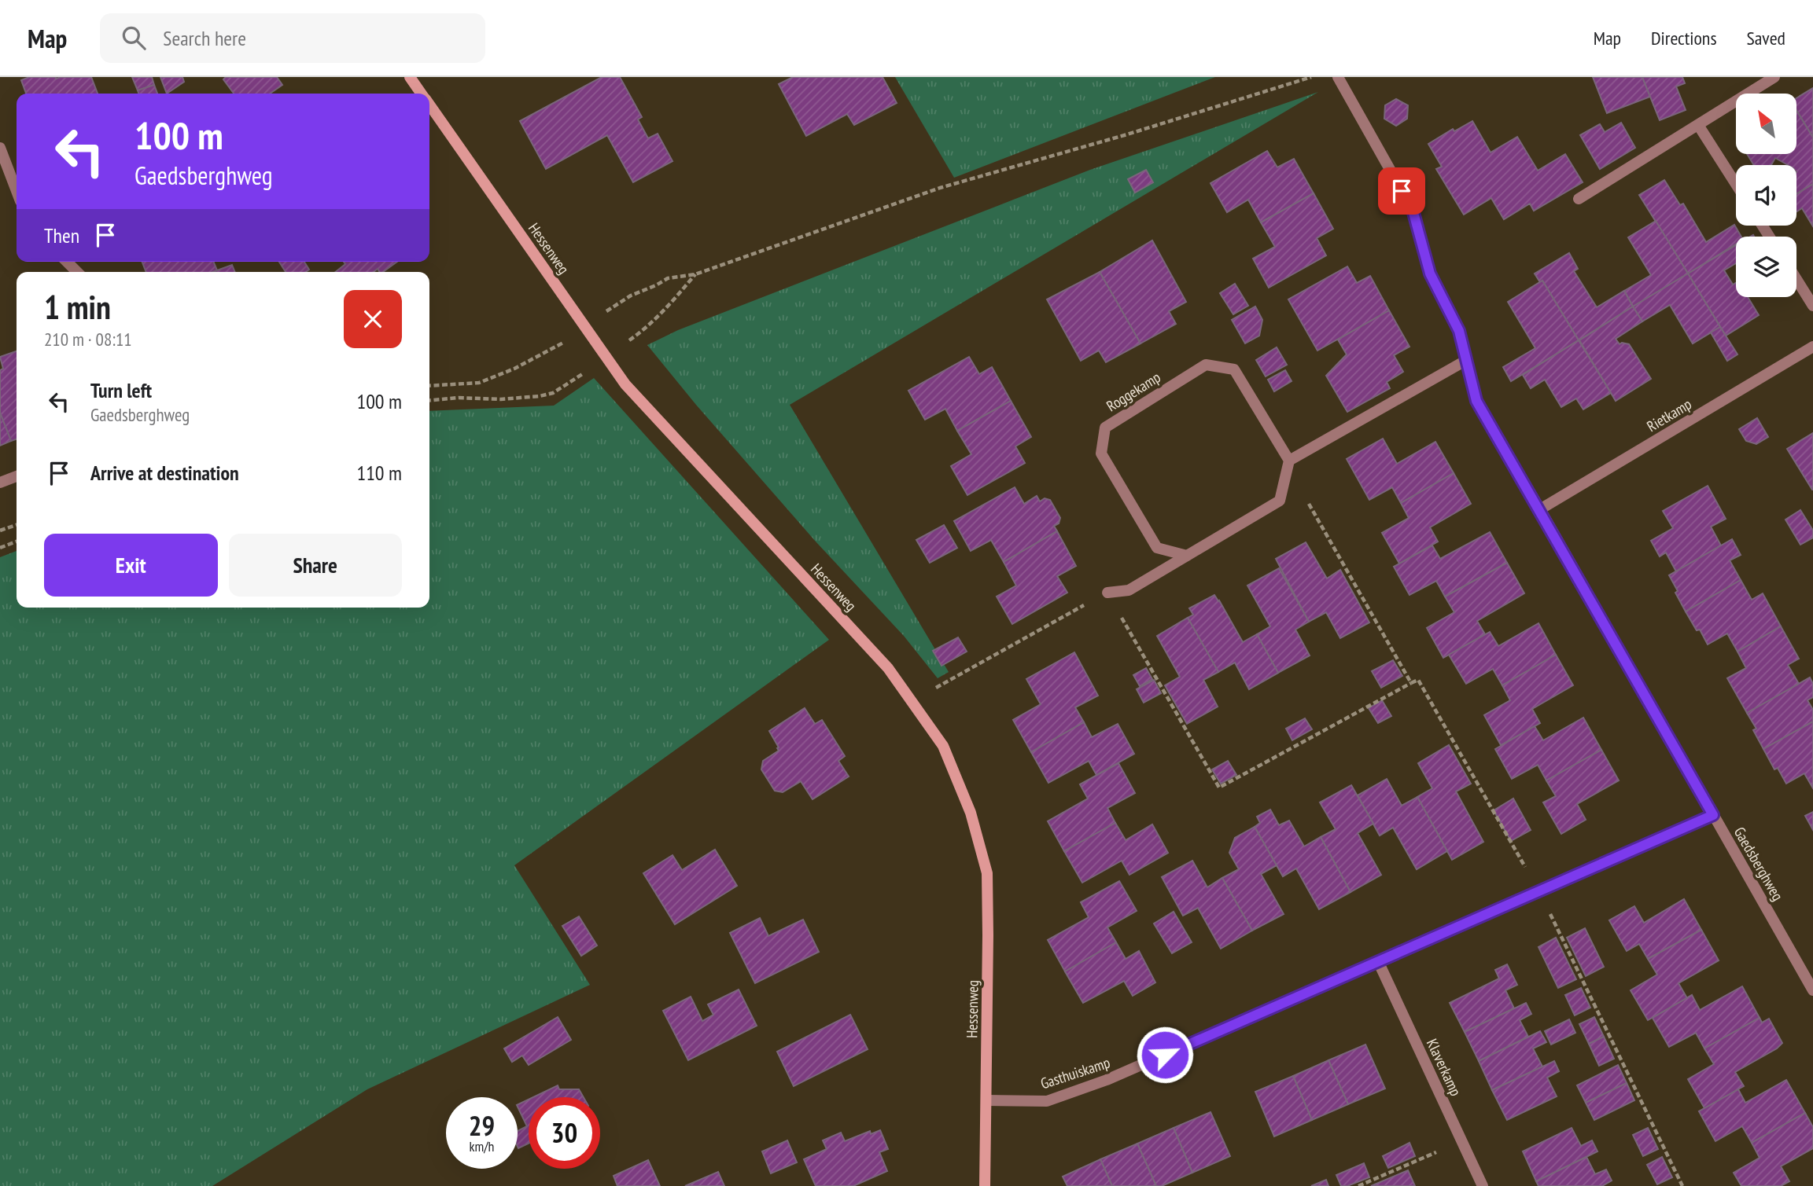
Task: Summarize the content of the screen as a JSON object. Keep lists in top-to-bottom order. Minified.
{"streets":{"main road":["Hessenweg"],"street":["Roggekamp","Rietkamp","Gaedsberghweg","Klaverkamp","Gasthuiskamp"]},"crossings":[["Hessenweg","Gasthuiskamp"],["Rietkamp","Gaedsberghweg"],["Gaedsberghweg","Gasthuiskamp"],["Klaverkamp","Gasthuiskamp"]],"north":"top left","page":{"header":"Map","search":"Search here","nav":["Map","Directions","Saved"],"turn":["100 m","Gaedsberghweg"],"then":"Then","heading":["1 min","210 m · 08:11"],"list":[{"name":"Turn left","note":"Gaedsberghweg","value":"100 m"},{"name":"Arrive at destination","value":"110 m"}],"buttons":["Exit","Share"],"speed":"29 km/h","limit":"30"}}
